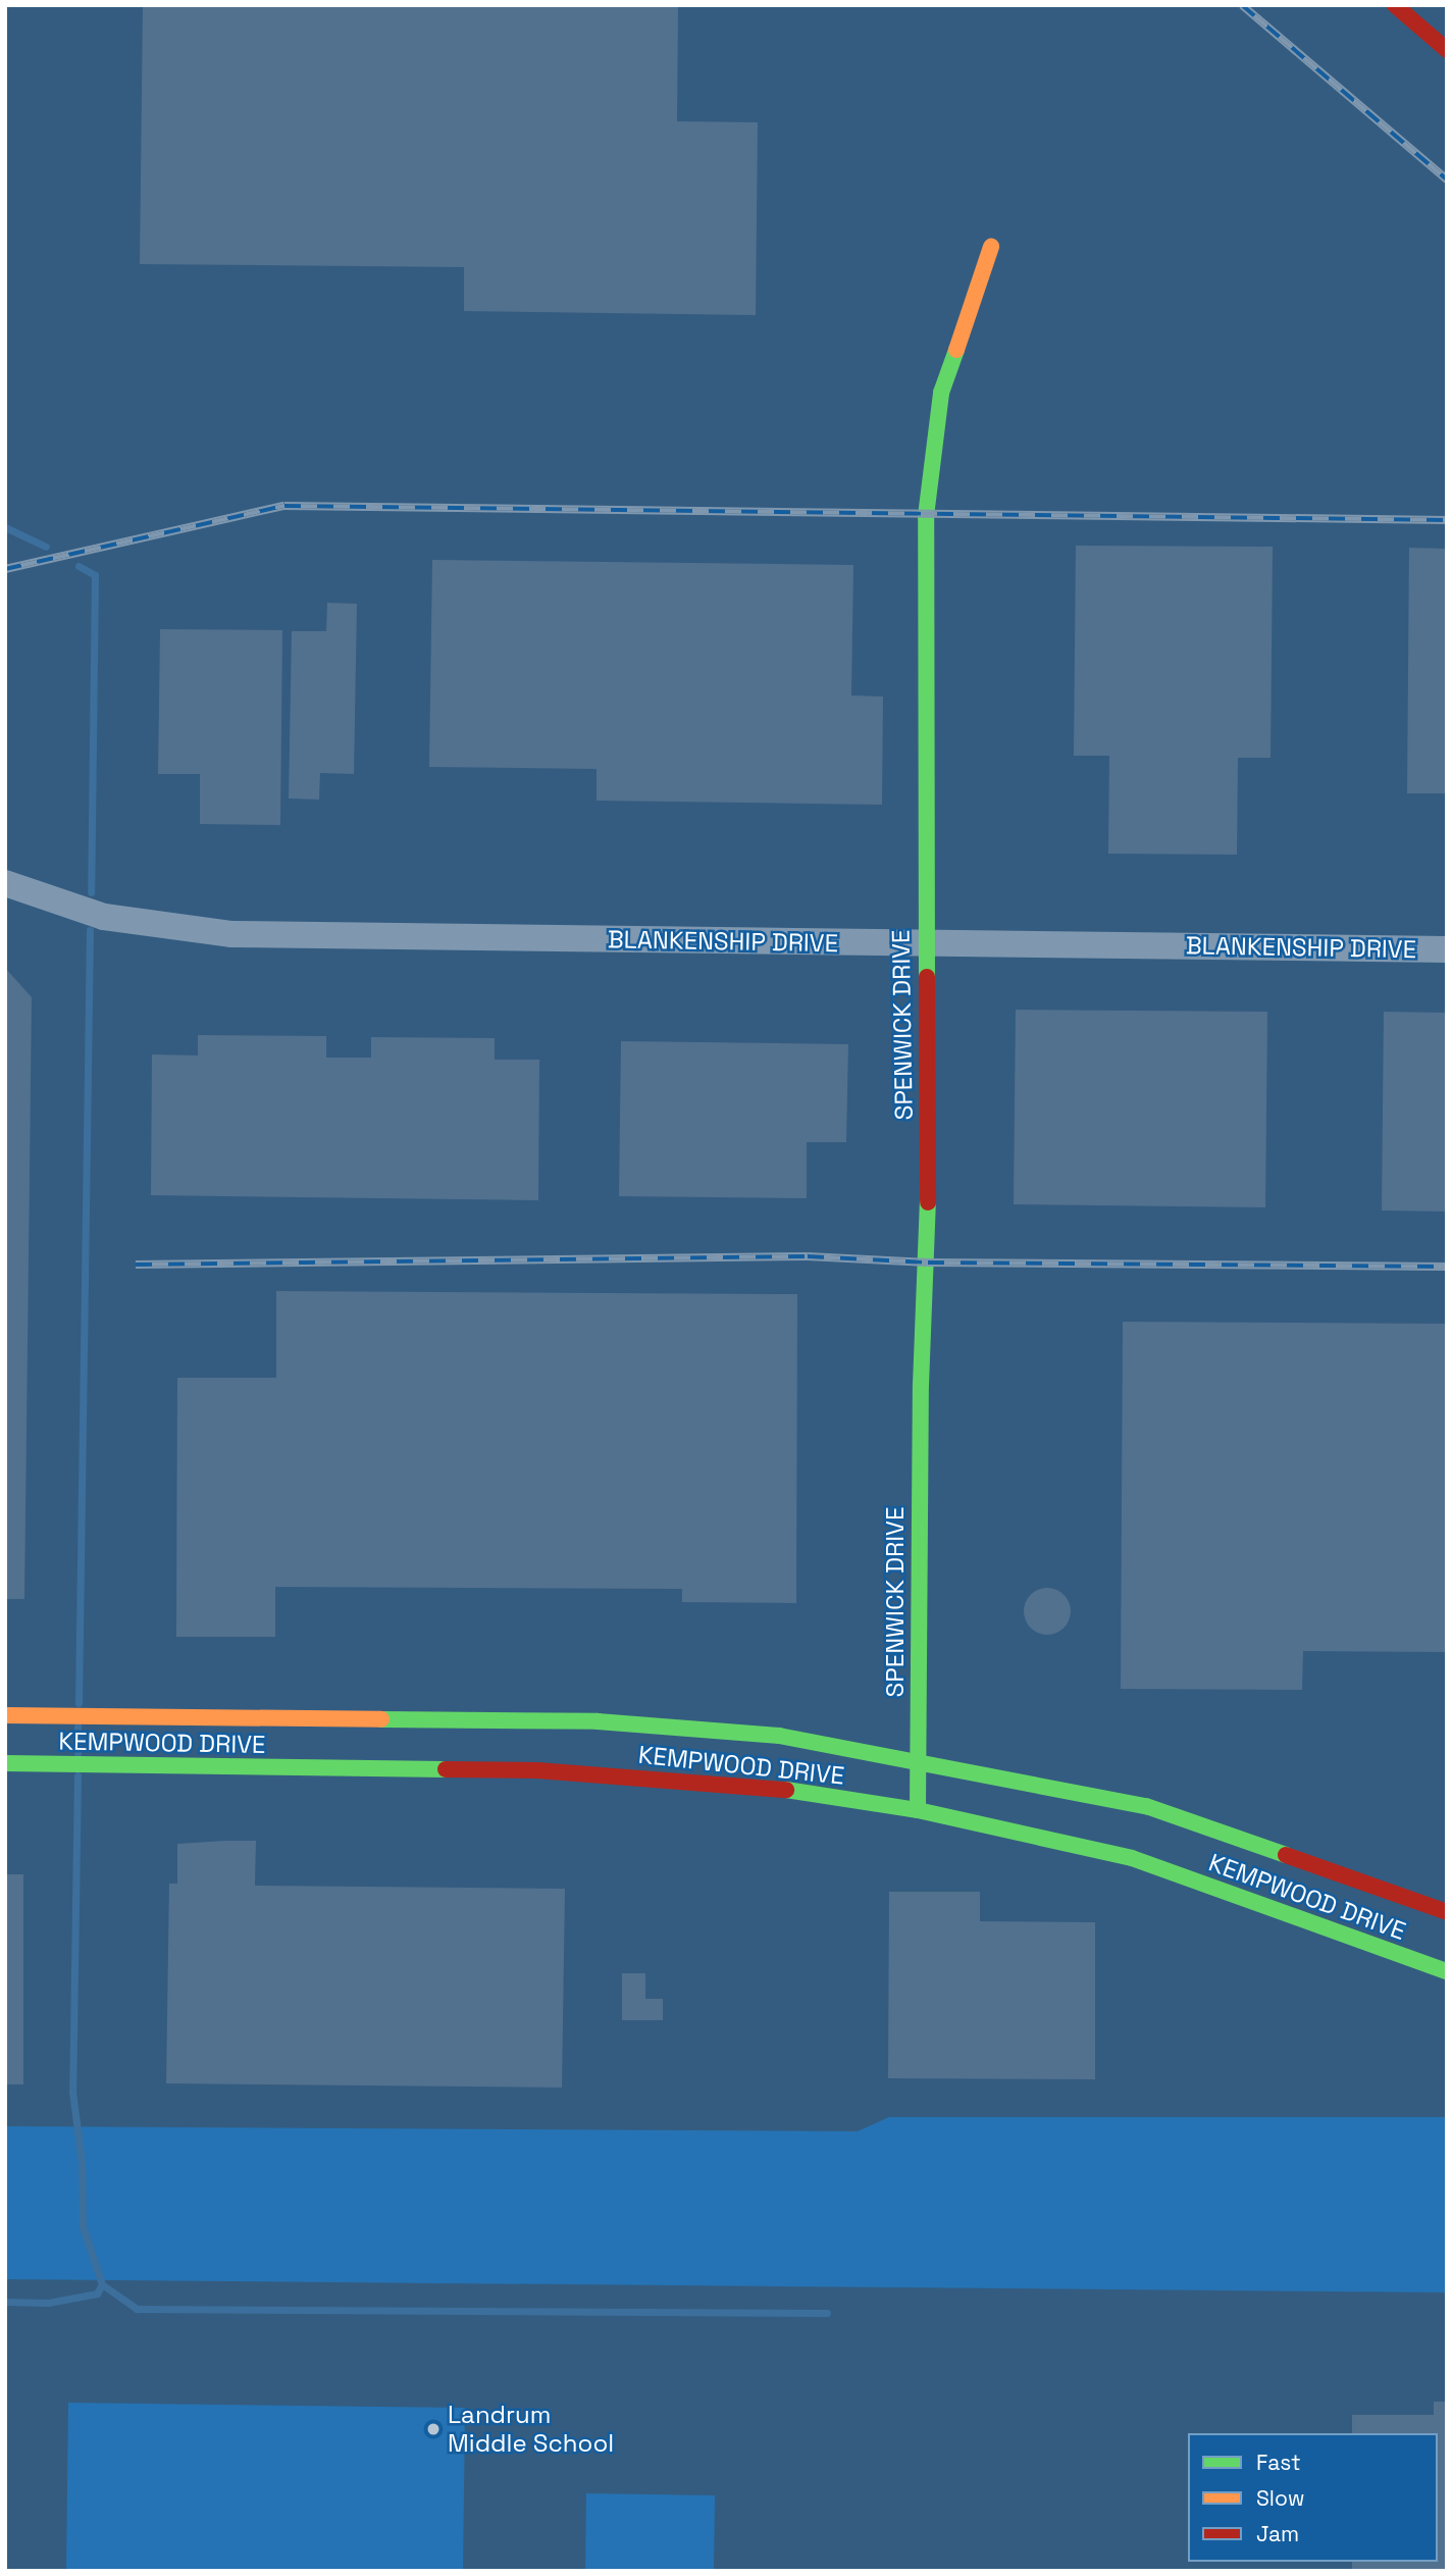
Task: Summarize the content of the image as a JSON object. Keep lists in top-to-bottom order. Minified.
{"streets":{"main road":["SPENWICK DRIVE","KEMPWOOD DRIVE"],"street":["BLANKENSHIP DRIVE"]},"crossings":[["BLANKENSHIP DRIVE","SPENWICK DRIVE"],["SPENWICK DRIVE","KEMPWOOD DRIVE"]],"places":["Landrum Middle School"],"legend":["Fast","Slow","Jam"]}
